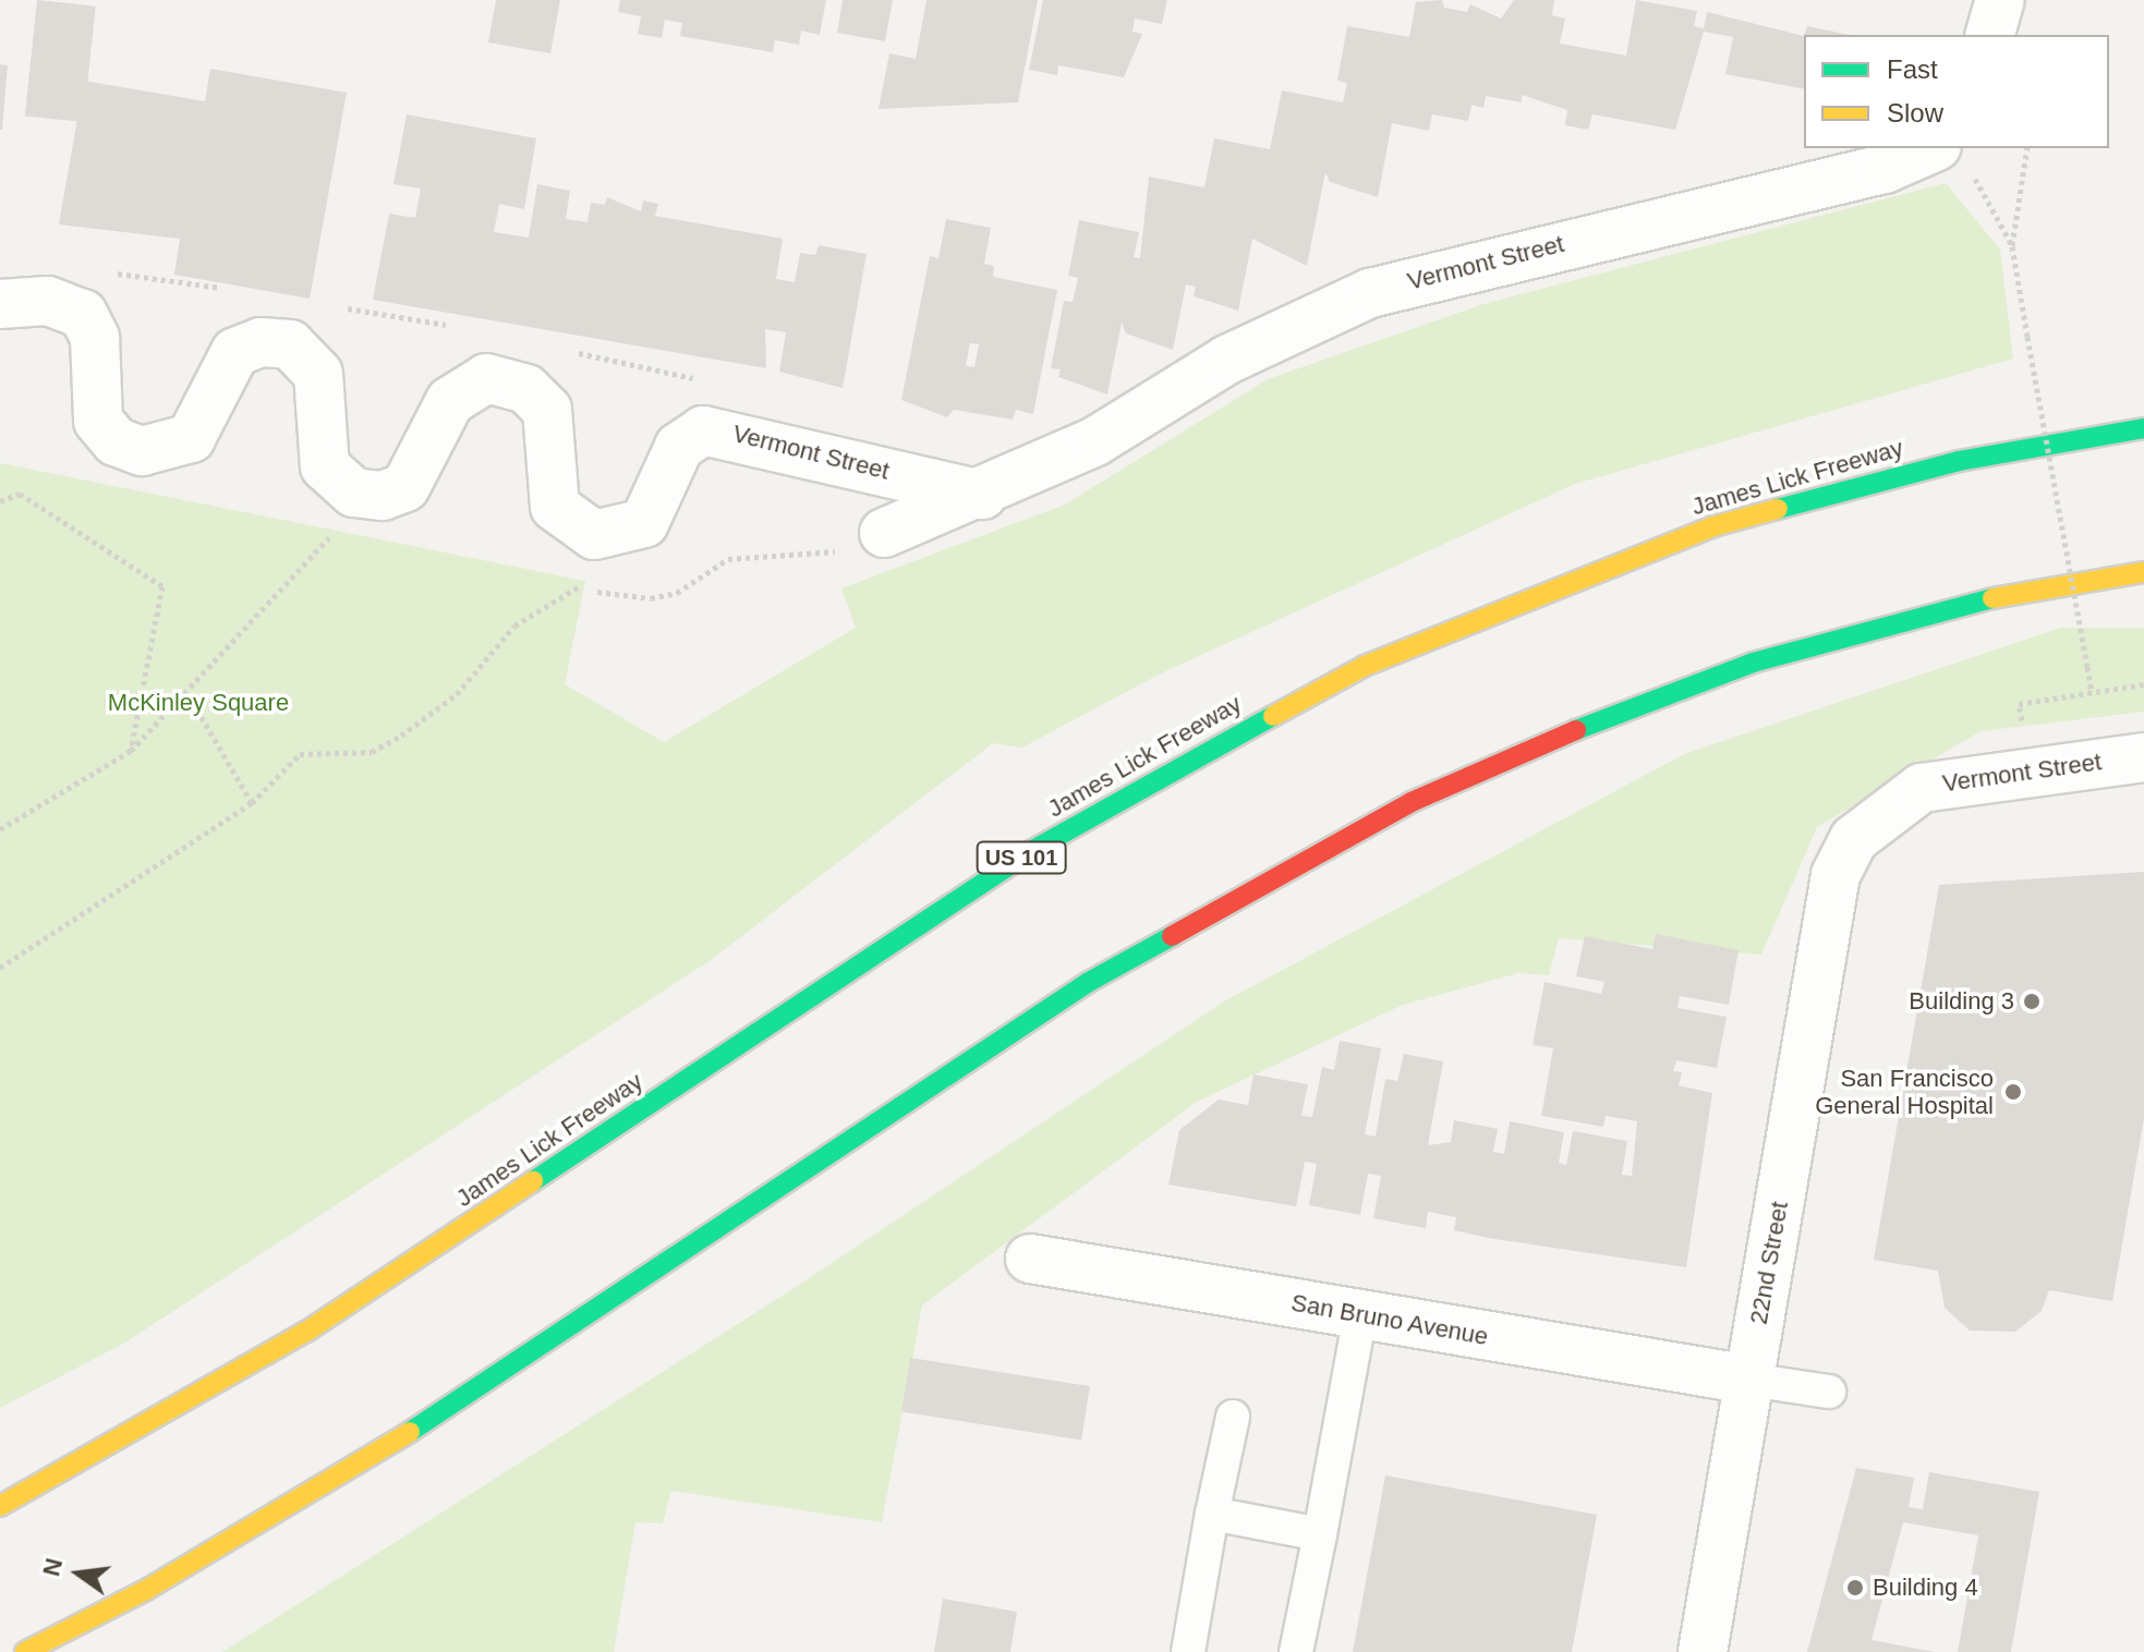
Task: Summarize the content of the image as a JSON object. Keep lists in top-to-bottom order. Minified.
{"streets":{"highway":["James Lick Freeway","US 101"],"street":["Vermont Street","22nd Street","San Bruno Avenue"]},"crossings":[["Vermont Street","22nd Street"],["22nd Street","San Bruno Avenue"]],"parks":["McKinley Square"],"places":["Building 3","San Francisco General Hospital","Building 4"],"legend":["Fast","Slow"],"north":"left"}
